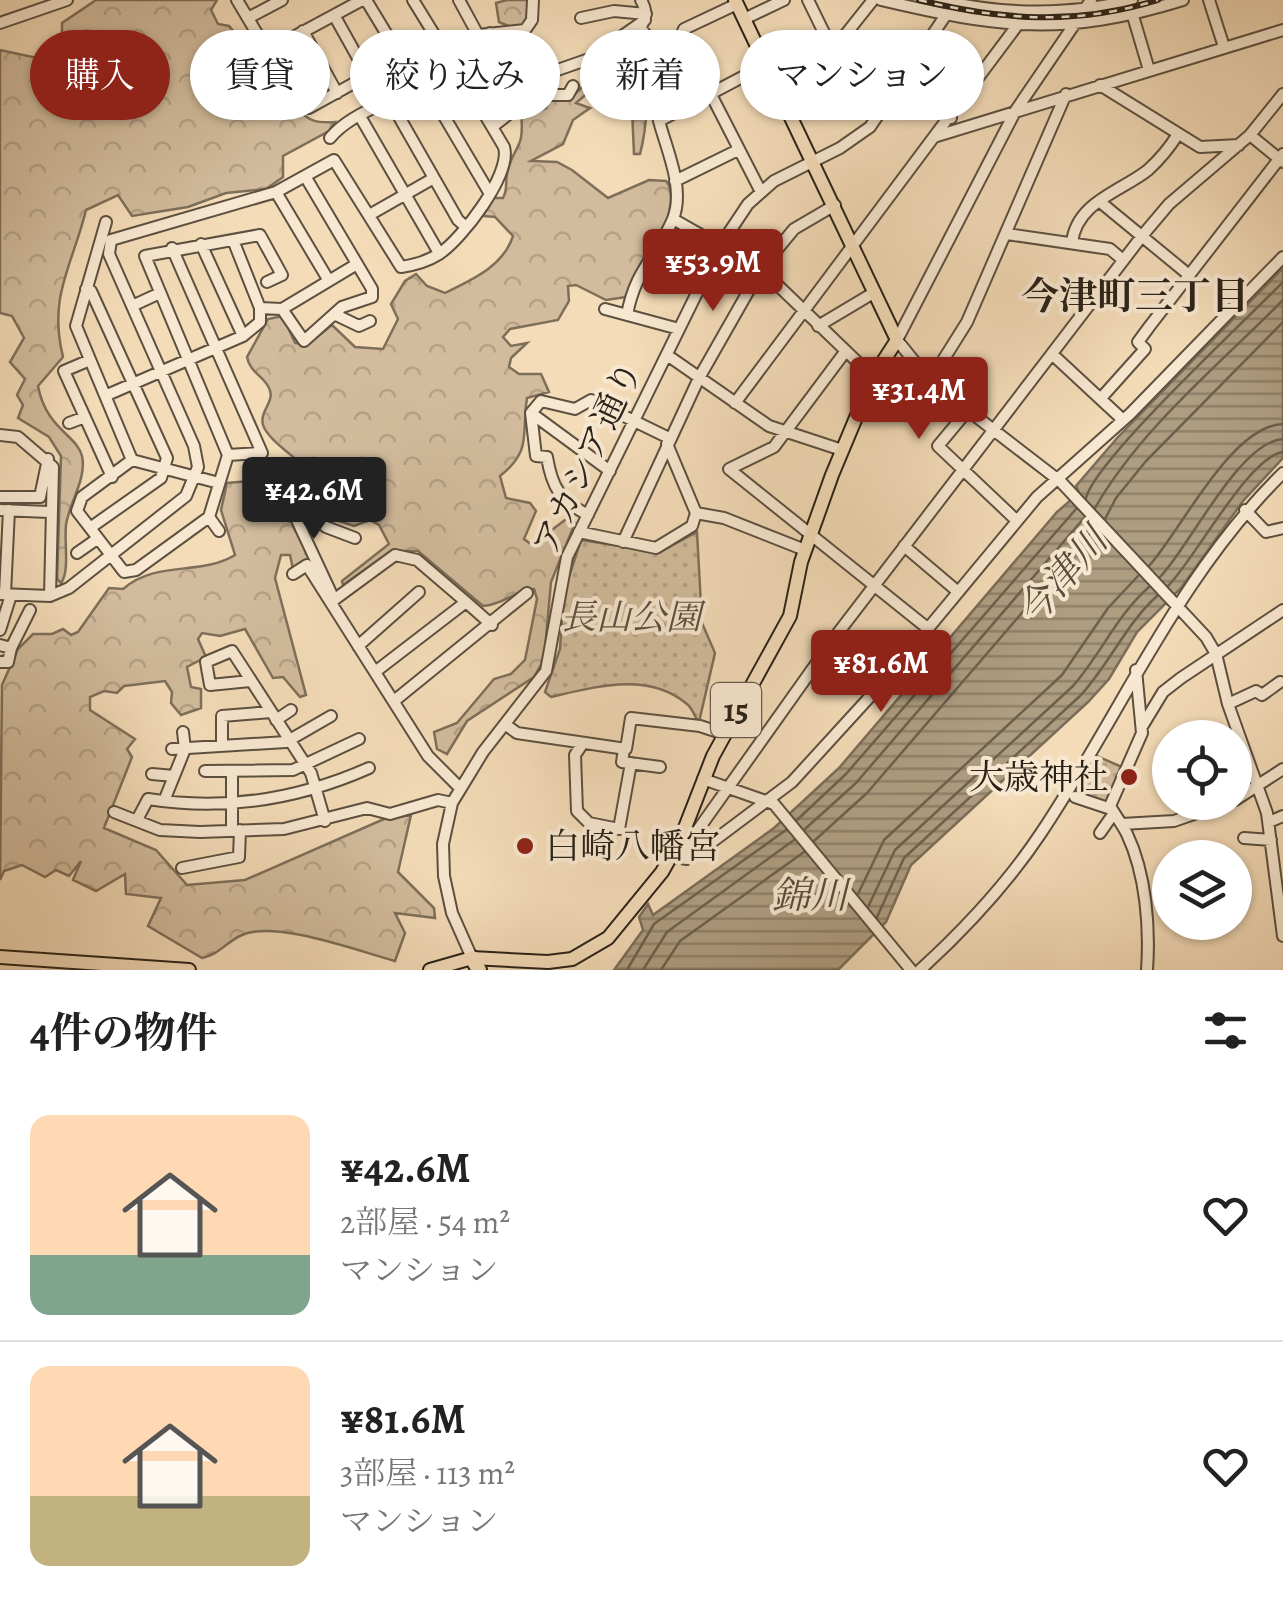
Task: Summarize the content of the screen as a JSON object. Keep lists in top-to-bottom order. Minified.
{"streets":{"main road":["15"],"street":["アカシア通り"]},"crossings":[["アカシア通り","15"]],"districts":["今津町三丁目"],"water":["今津川","錦川"],"parks":["長山公園"],"places":["大歳神社","白崎八幡宮"],"page":{"chip":["購入","賃貸","絞り込み","新着","マンション"],"price":["¥53.9M","¥31.4M","¥42.6M","¥81.6M"],"heading":"4件の物件","list":[{"name":"¥42.6M","note":"2部屋 · 54 m² · マンション"},{"name":"¥81.6M","note":"3部屋 · 113 m² · マンション"}]}}
